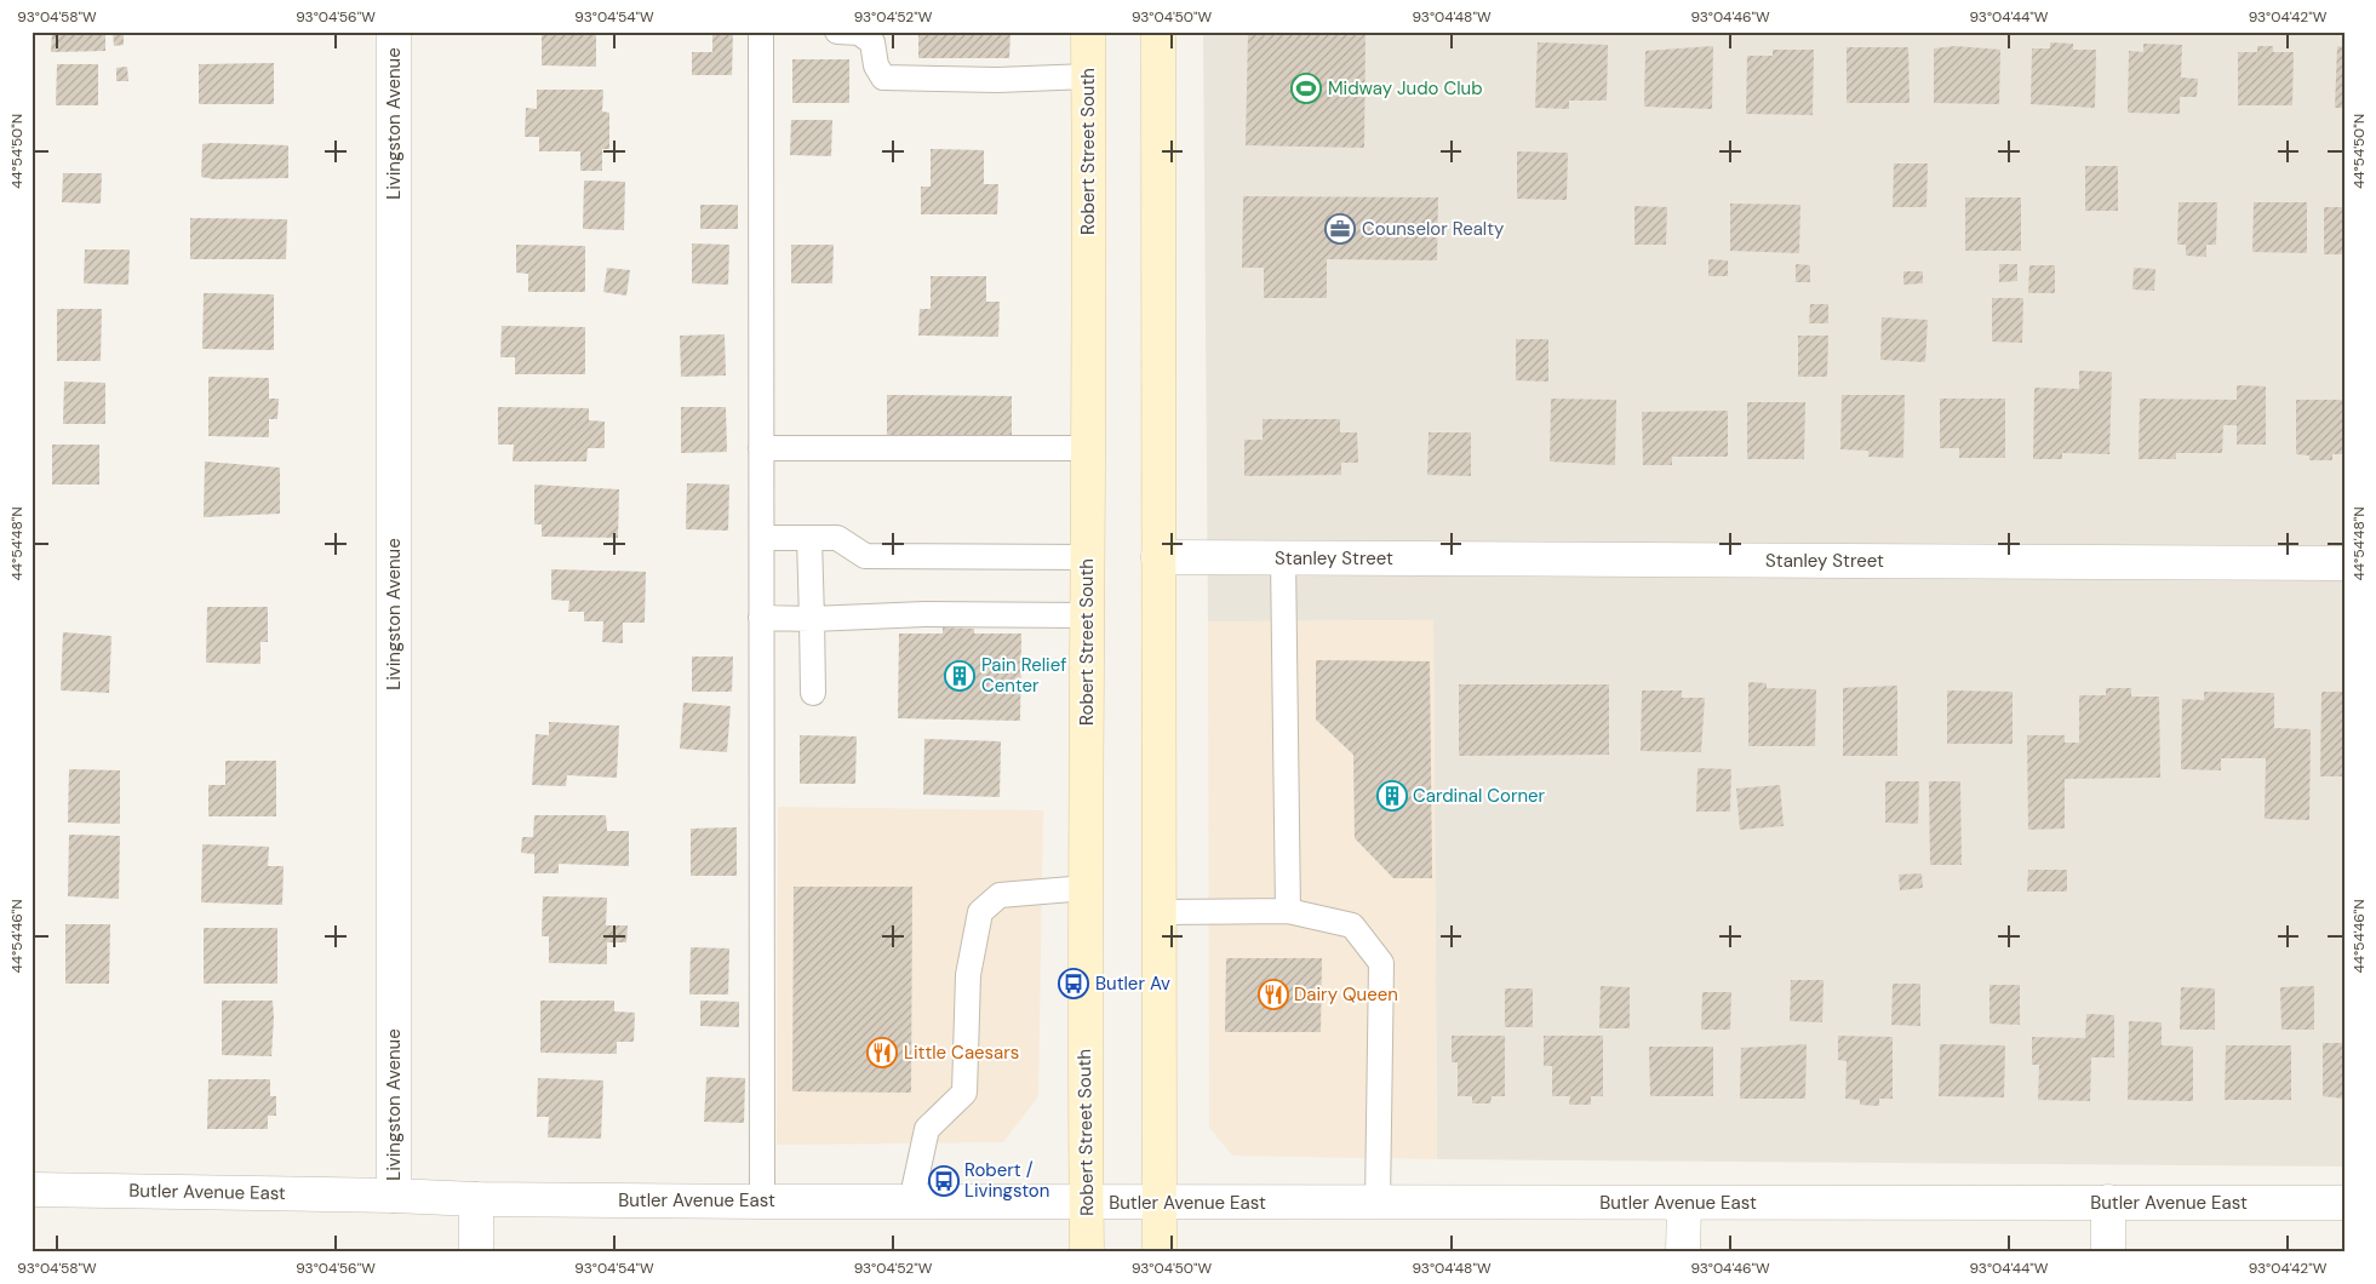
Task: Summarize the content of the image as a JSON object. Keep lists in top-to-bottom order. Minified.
{"streets":{"main road":["Robert Street South"],"street":["Livingston Avenue","Stanley Street","Butler Avenue East"]},"crossings":[["Livingston Avenue","Butler Avenue East"],["Robert Street South","Butler Avenue East"]],"places":{"sports":["Midway Judo Club"],"office":["Counselor Realty"],"building":["Pain Relief Center","Cardinal Corner"],"bus stop":["Butler Av","Robert / Livingston"],"restaurant":["Dairy Queen","Little Caesars"]},"coordinates":["93°04'58\"W","93°04'56\"W","93°04'54\"W","93°04'52\"W","93°04'50\"W","93°04'48\"W","93°04'46\"W","93°04'44\"W","93°04'42\"W","44°54'50\"N","44°54'48\"N","44°54'46\"N"]}
